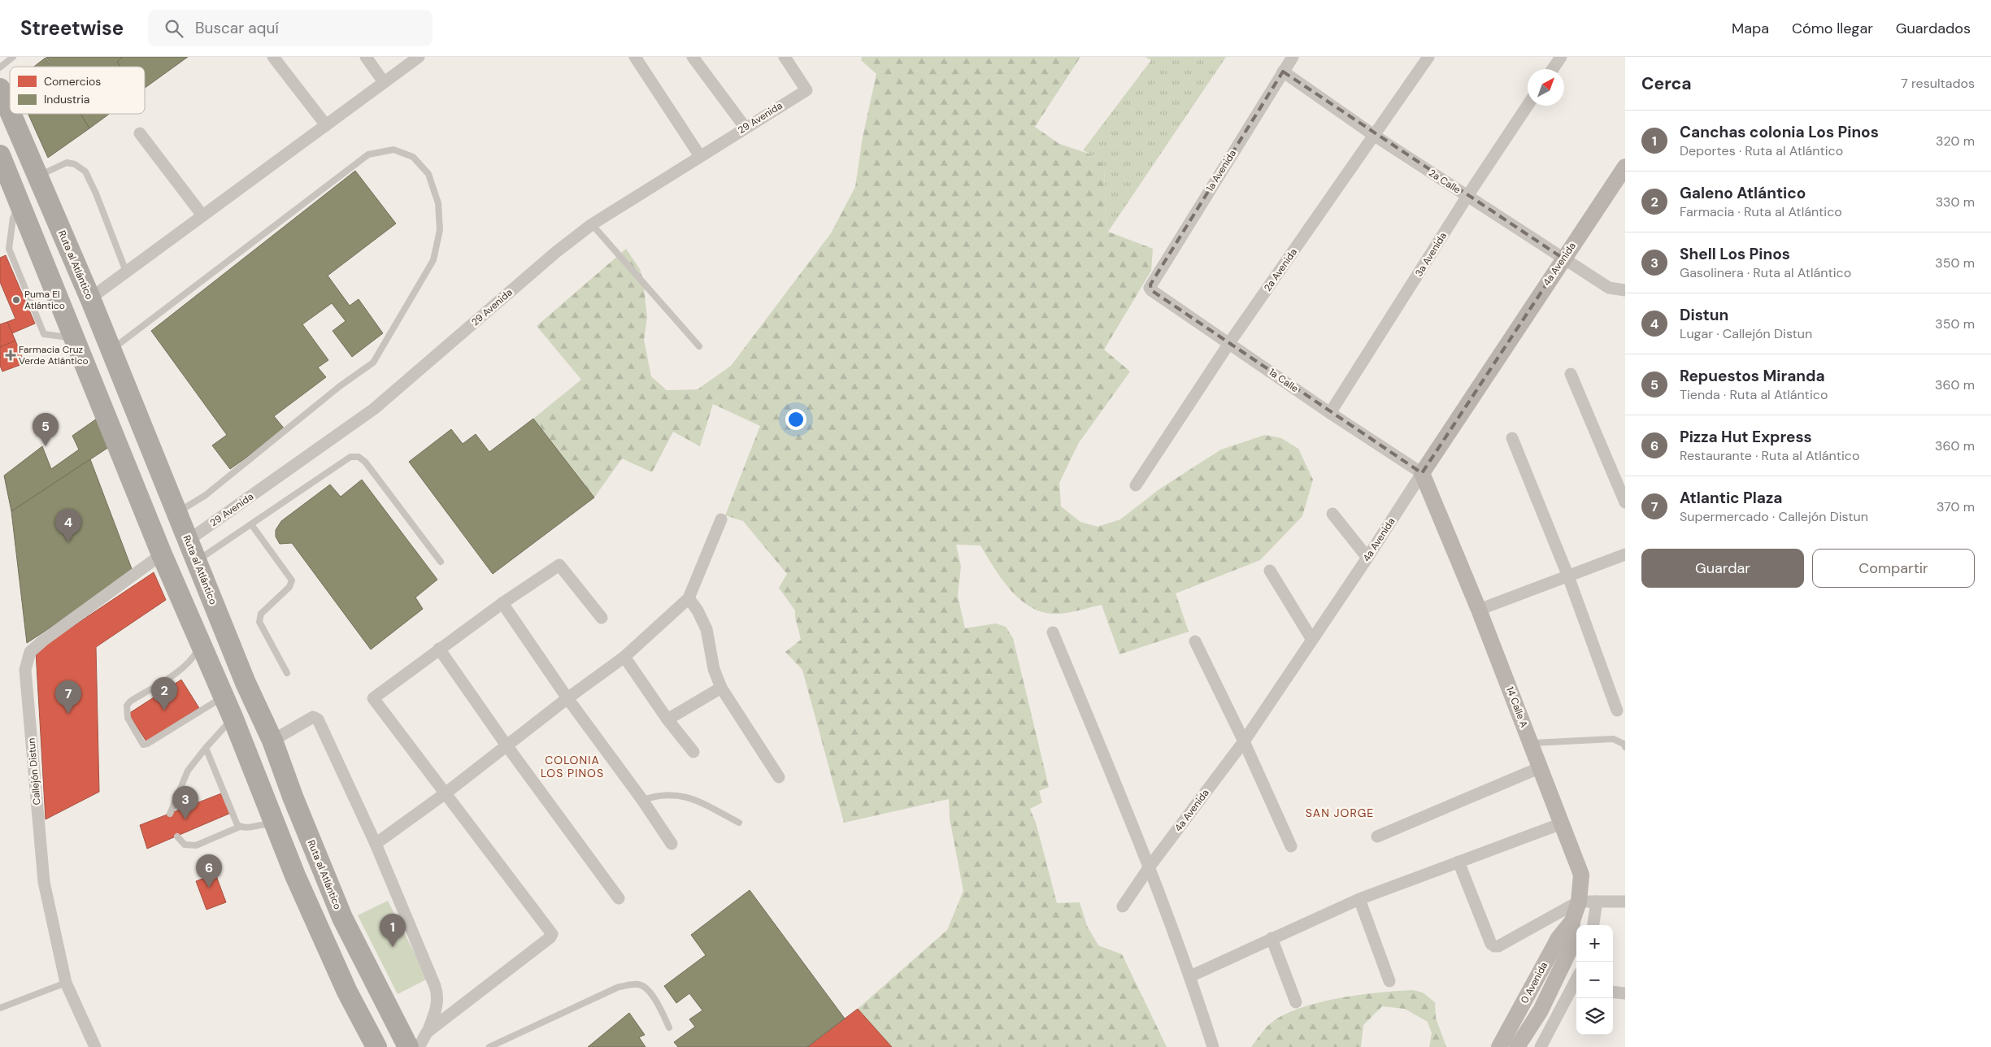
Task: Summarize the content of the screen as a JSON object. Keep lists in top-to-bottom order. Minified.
{"streets":{"highway":["Ruta al Atlántico"],"street":["29 Avenida","1a Avenida","2a Calle","3a Avenida","4a Avenida","2a Avenida","1a Calle","14 Calle A","Callejón Distun","0 Avenida"]},"crossings":[["29 Avenida","Ruta al Atlántico"],["1a Avenida","2a Calle"],["1a Avenida","1a Calle"],["2a Calle","3a Avenida"],["2a Calle","4a Avenida"],["2a Calle","2a Avenida"],["3a Avenida","1a Calle"],["4a Avenida","1a Calle"],["4a Avenida","14 Calle A"],["2a Avenida","1a Calle"],["1a Calle","14 Calle A"],["14 Calle A","0 Avenida"]],"districts":["COLONIA LOS PINOS","SAN JORGE"],"places":{"other":["Puma El Atlántico"],"health":["Farmacia Cruz Verde Atlántico"]},"legend":["Comercios","Industria"],"north":"top right","page":{"header":"Streetwise","search":"Buscar aquí","nav":["Mapa","Cómo llegar","Guardados"],"heading":["Cerca","7 resultados"],"list":[{"mark":"1","name":"Canchas colonia Los Pinos","note":"Deportes · Ruta al Atlántico","value":"320 m"},{"mark":"2","name":"Galeno Atlántico","note":"Farmacia · Ruta al Atlántico","value":"330 m"},{"mark":"3","name":"Shell Los Pinos","note":"Gasolinera · Ruta al Atlántico","value":"350 m"},{"mark":"4","name":"Distun","note":"Lugar · Callejón Distun","value":"350 m"},{"mark":"5","name":"Repuestos Miranda","note":"Tienda · Ruta al Atlántico","value":"360 m"},{"mark":"6","name":"Pizza Hut Express","note":"Restaurante · Ruta al Atlántico","value":"360 m"},{"mark":"7","name":"Atlantic Plaza","note":"Supermercado · Callejón Distun","value":"370 m"}],"pins":["5","4","2","7","3","6","1"],"buttons":["Guardar","Compartir"],"map_buttons":["+","−"]}}
